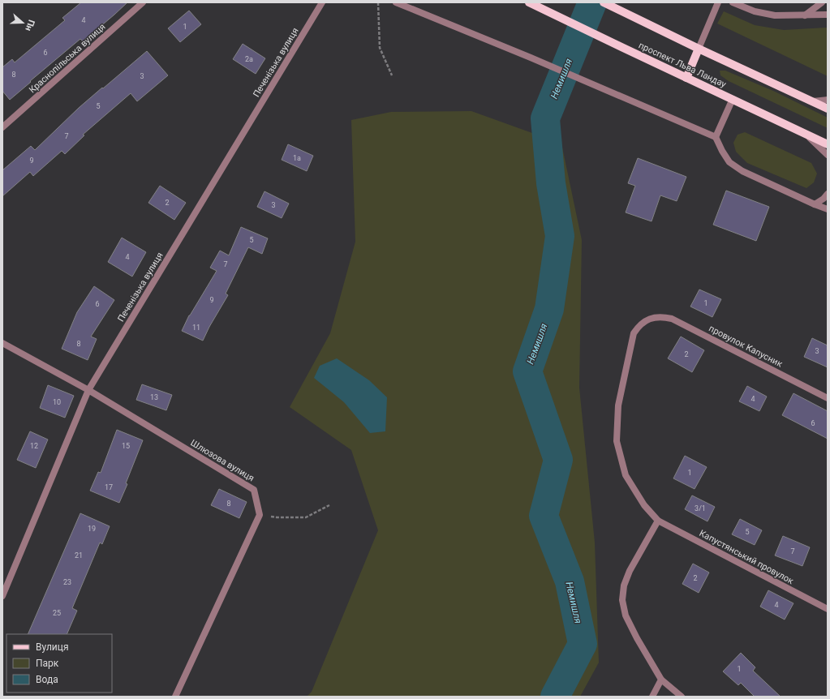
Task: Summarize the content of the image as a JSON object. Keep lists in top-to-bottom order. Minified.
{"streets":{"main road":["проспект Льва Ландау"],"street":["Краснопільська вулиця","Печенізька вулиця","провулок Капусник","Шлюзова вулиця","Капустянський провулок"]},"crossings":[["Печенізька вулиця","Шлюзова вулиця"],["провулок Капусник","Капустянський провулок"]],"water":["Немишля"],"house_numbers":["4","1","6","2а","8","3","5","7","1а","9","2","3","5","4","7","9","1","6","11","8","3","2","13","4","10","6","12","15","1","17","8","3/1","19","5","7","21","2","23","4","25","1"],"legend":["Вулиця","Парк","Вода"],"north":"right"}
